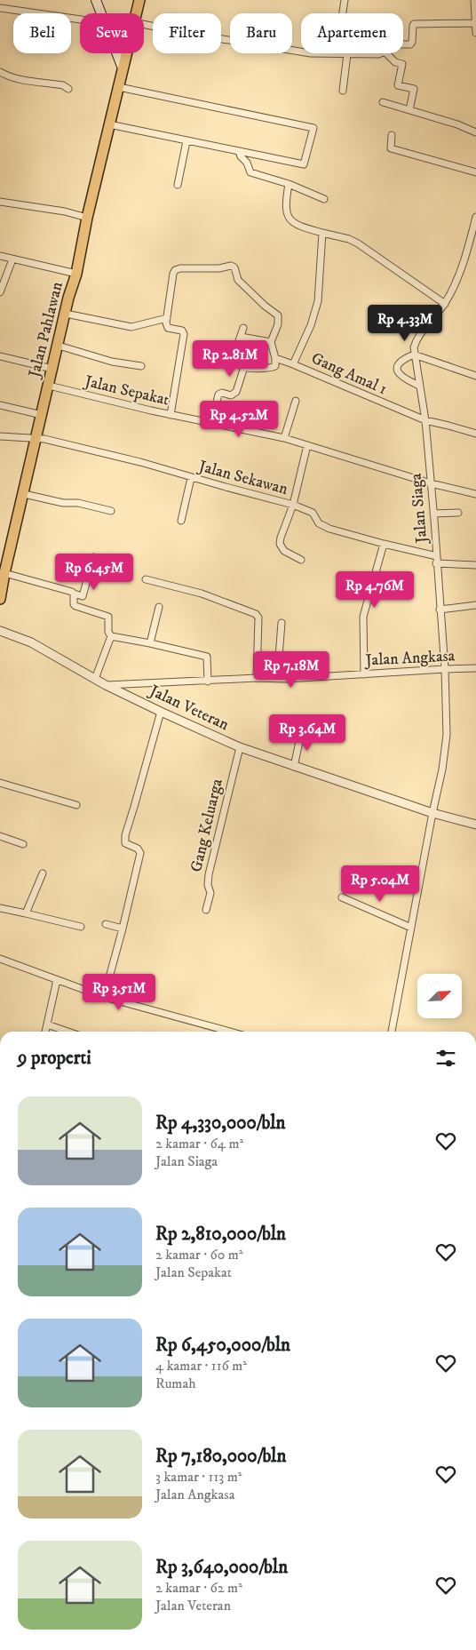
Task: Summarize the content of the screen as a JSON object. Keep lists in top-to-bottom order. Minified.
{"streets":{"main road":["Jalan Pahlawan"],"street":["Gang Amal 1","Jalan Sepakat","Jalan Sekawan","Jalan Siaga","Jalan Angkasa","Jalan Veteran","Gang Keluarga"]},"crossings":[["Jalan Pahlawan","Jalan Sepakat"],["Jalan Pahlawan","Jalan Sekawan"],["Gang Amal 1","Jalan Siaga"],["Jalan Sepakat","Jalan Siaga"],["Jalan Sekawan","Jalan Siaga"],["Jalan Siaga","Jalan Angkasa"],["Jalan Siaga","Jalan Veteran"],["Jalan Angkasa","Jalan Veteran"],["Jalan Veteran","Gang Keluarga"]],"north":"top right","page":{"chip":["Beli","Sewa","Filter","Baru","Apartemen"],"price":["Rp 4.33M","Rp 2.81M","Rp 4.52M","Rp 6.45M","Rp 4.76M","Rp 7.18M","Rp 3.64M","Rp 5.04M","Rp 3.51M"],"heading":"9 properti","list":[{"name":"Rp 4,330,000/bln","note":"2 kamar · 64 m² · Jalan Siaga"},{"name":"Rp 2,810,000/bln","note":"2 kamar · 60 m² · Jalan Sepakat"},{"name":"Rp 6,450,000/bln","note":"4 kamar · 116 m² · Rumah"},{"name":"Rp 7,180,000/bln","note":"3 kamar · 113 m² · Jalan Angkasa"},{"name":"Rp 3,640,000/bln","note":"2 kamar · 62 m² · Jalan Veteran"}]}}
